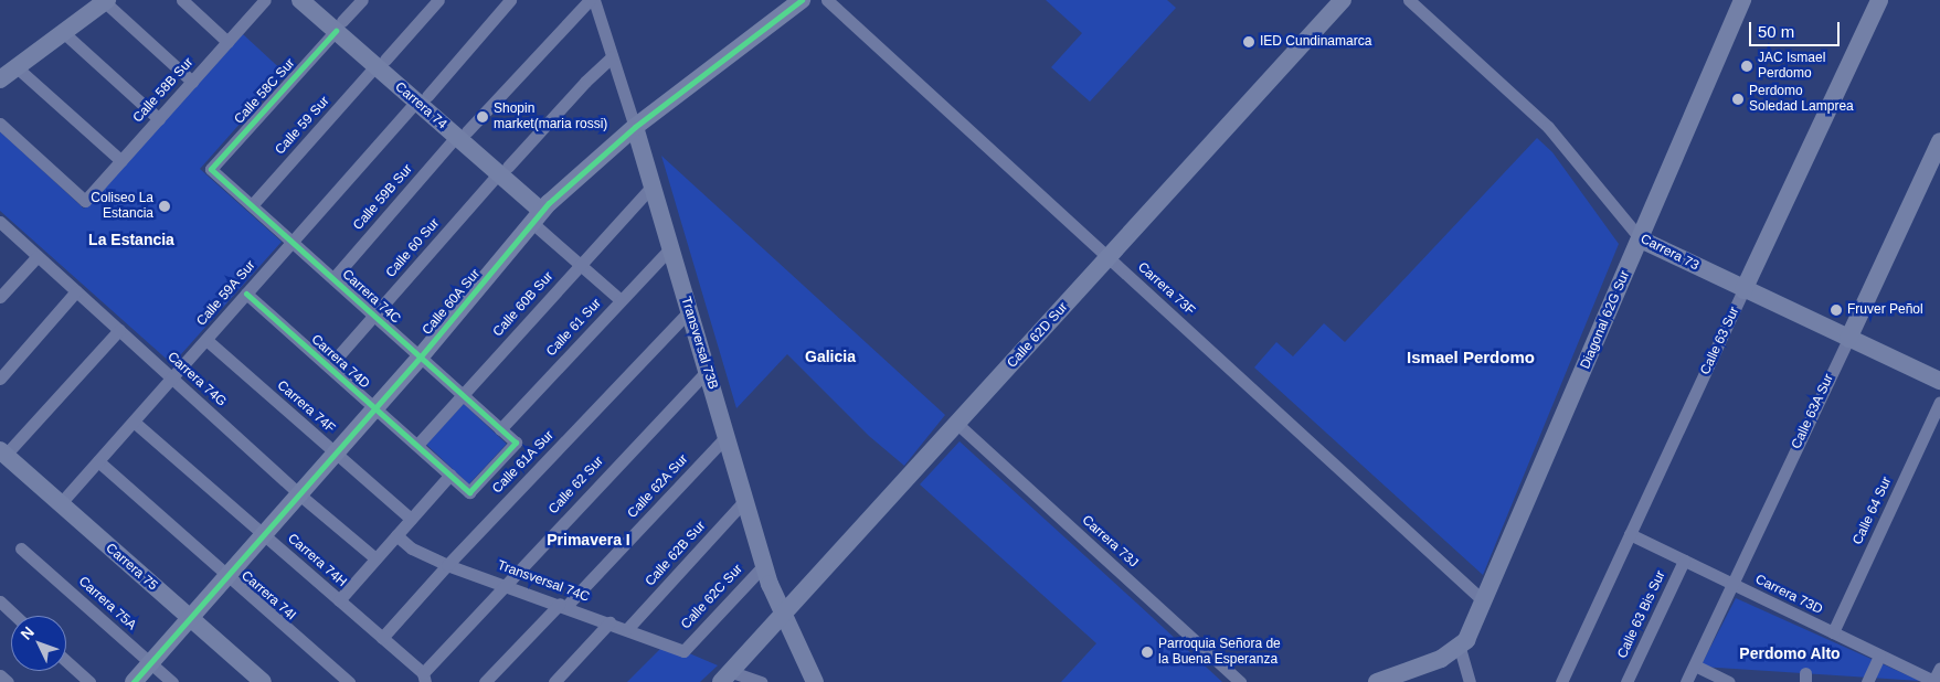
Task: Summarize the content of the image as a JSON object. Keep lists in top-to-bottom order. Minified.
{"streets":{"street":["Calle 58B Sur","Calle 58C Sur","Carrera 74","Calle 59 Sur","Calle 59B Sur","Calle 60 Sur","Carrera 73","Carrera 73F","Calle 59A Sur","Carrera 74C","Calle 60A Sur","Calle 60B Sur","Diagonal 62G Sur","Calle 61 Sur","Calle 62D Sur","Calle 63 Sur","Transversal 73B","Carrera 74D","Carrera 74G","Carrera 74F","Calle 63A Sur","Calle 61A Sur","Calle 62 Sur","Calle 62A Sur","Calle 64 Sur","Carrera 73J","Calle 62B Sur","Carrera 74H","Carrera 75","Transversal 74C","Carrera 73D","Carrera 74I","Calle 62C Sur","Carrera 75A","Calle 63 Bis Sur"]},"crossings":[["Calle 58C Sur","Carrera 74"],["Calle 58C Sur","Carrera 74C"],["Carrera 74","Calle 59 Sur"],["Carrera 74","Calle 59B Sur"],["Carrera 74","Calle 60 Sur"],["Carrera 74","Calle 59A Sur"],["Carrera 74","Calle 60A Sur"],["Calle 59 Sur","Carrera 74C"],["Calle 59B Sur","Carrera 74C"],["Calle 59B Sur","Transversal 73B"],["Calle 60 Sur","Carrera 74C"],["Calle 60 Sur","Transversal 73B"],["Calle 60 Sur","Carrera 74D"],["Carrera 73","Diagonal 62G Sur"],["Carrera 73","Calle 63 Sur"],["Carrera 73","Calle 63A Sur"],["Carrera 73F","Diagonal 62G Sur"],["Carrera 73F","Calle 62D Sur"],["Calle 59A Sur","Carrera 74C"],["Calle 59A Sur","Carrera 74D"],["Calle 59A Sur","Carrera 74G"],["Calle 59A Sur","Carrera 74F"],["Calle 59A Sur","Carrera 74H"],["Calle 59A Sur","Carrera 75"],["Calle 59A Sur","Carrera 74I"],["Carrera 74C","Calle 60A Sur"],["Carrera 74C","Calle 60B Sur"],["Carrera 74C","Calle 61 Sur"],["Carrera 74C","Carrera 74D"],["Calle 60A Sur","Transversal 73B"],["Calle 60A Sur","Carrera 74D"],["Calle 60A Sur","Carrera 74G"],["Calle 60A Sur","Carrera 74F"],["Calle 60A Sur","Carrera 74H"],["Calle 60A Sur","Carrera 75"],["Calle 60A Sur","Carrera 74I"],["Calle 60A Sur","Carrera 75A"],["Calle 60B Sur","Transversal 73B"],["Calle 60B Sur","Carrera 74D"],["Calle 61 Sur","Transversal 73B"],["Calle 62D Sur","Transversal 73B"],["Calle 62D Sur","Carrera 73J"],["Calle 63 Sur","Carrera 73D"],["Transversal 73B","Calle 61A Sur"],["Transversal 73B","Calle 62 Sur"],["Transversal 73B","Calle 62A Sur"],["Transversal 73B","Calle 62B Sur"],["Transversal 73B","Calle 62C Sur"],["Calle 63A Sur","Carrera 73D"],["Calle 61A Sur","Carrera 74H"],["Calle 61A Sur","Transversal 74C"],["Calle 62 Sur","Carrera 74H"],["Calle 62 Sur","Transversal 74C"],["Calle 62A Sur","Transversal 74C"],["Calle 64 Sur","Carrera 73D"],["Calle 62B Sur","Transversal 74C"],["Transversal 74C","Calle 62C Sur"],["Carrera 73D","Calle 63 Bis Sur"]],"districts":["La Estancia","Galicia","Ismael Perdomo","Primavera I","Perdomo Alto"],"places":["IED Cundinamarca","JAC Ismael Perdomo","Perdomo Soledad Lamprea","Shopin market(maria rossi)","Coliseo La Estancia","Fruver Peñol","Parroquia Señora de la Buena Esperanza"],"scale_bar":"50 m","north":"top left"}
